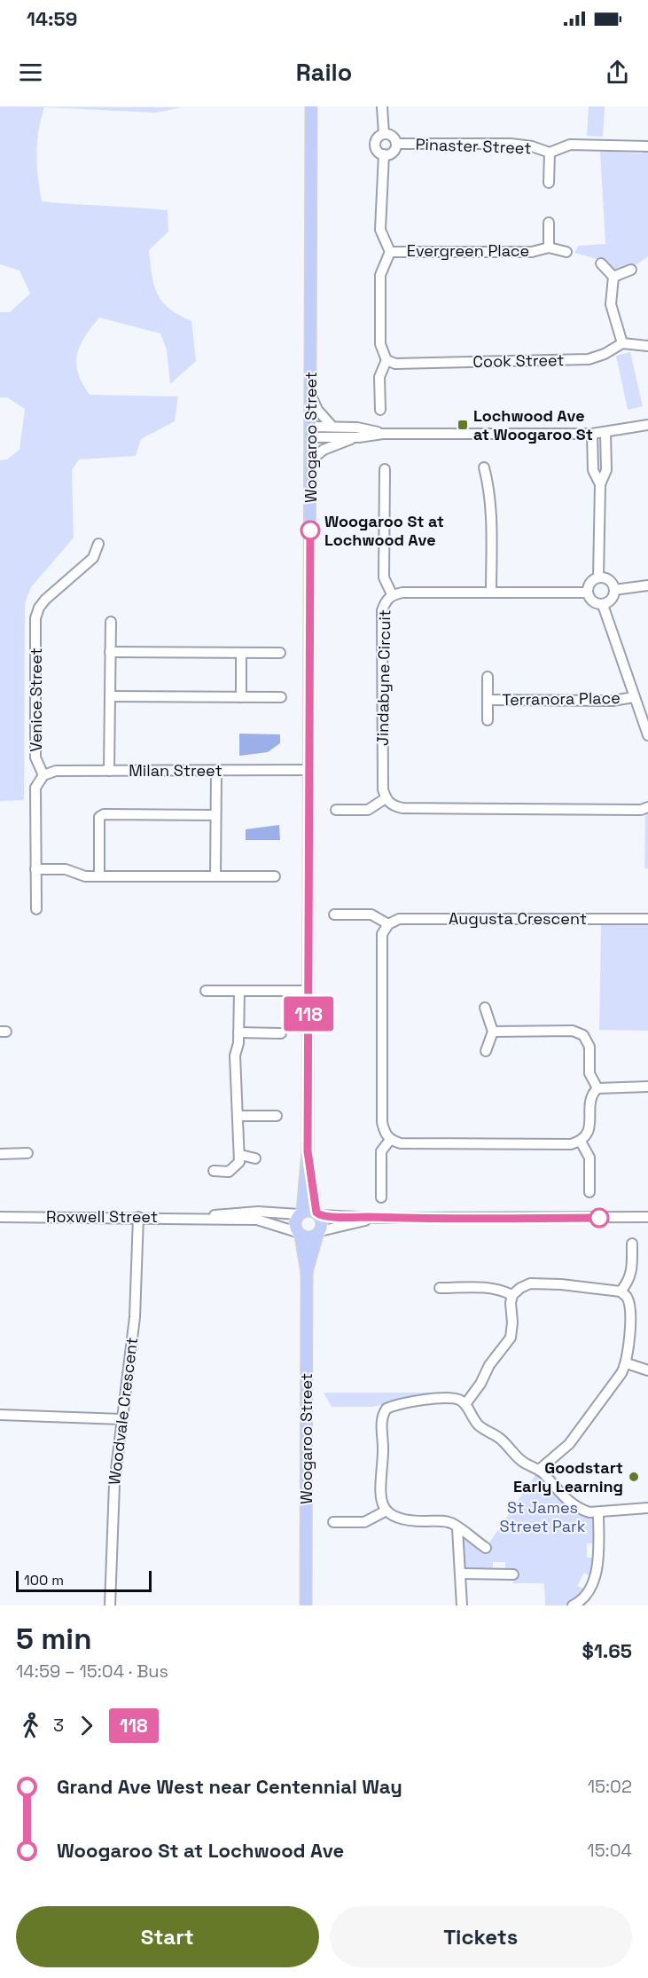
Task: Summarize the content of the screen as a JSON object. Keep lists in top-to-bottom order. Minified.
{"streets":{"main road":["Woogaroo Street"],"street":["Pinaster Street","Evergreen Place","Cook Street","Jindabyne Circuit","Terranora Place","Venice Street","Milan Street","Augusta Crescent","Roxwell Street","Woodvale Crescent"]},"crossings":[["Pinaster Street","Evergreen Place"],["Woogaroo Street","Milan Street"],["Woogaroo Street","Roxwell Street"],["Venice Street","Milan Street"],["Roxwell Street","Woodvale Crescent"]],"parks":["St James Street Park"],"places":{"transit":["Lochwood Ave at Woogaroo St"],"other":["Woogaroo St at Lochwood Ave","Goodstart Early Learning"]},"lines":["bus line 118"],"scale_bar":"100 m","page":{"status":"14:59","header":"Railo","on_map":"118","scale":"100 m","heading":["5 min","14:59 – 15:04 · Bus","$1.65"],"legs":["3","118"],"list":[{"name":"Grand Ave West near Centennial Way","value":"15:02"},{"name":"Woogaroo St at Lochwood Ave","value":"15:04"}],"buttons":["Start","Tickets"]}}
